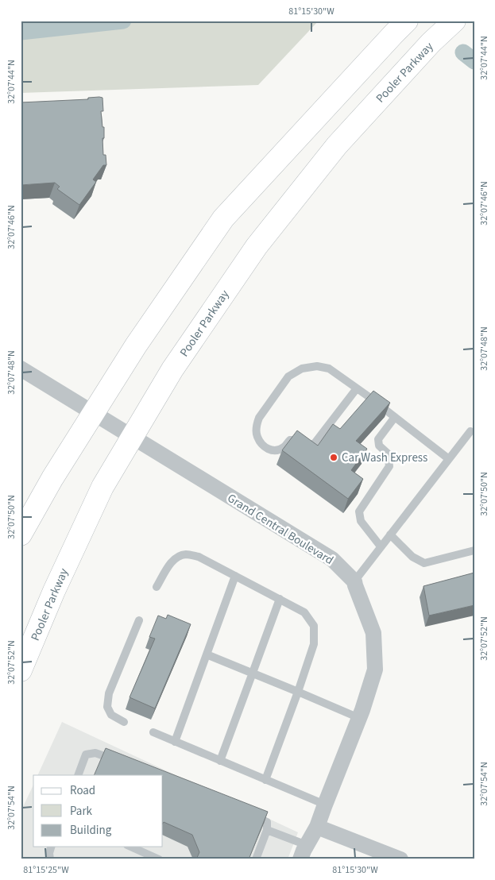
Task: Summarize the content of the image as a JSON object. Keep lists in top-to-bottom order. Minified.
{"streets":{"main road":["Pooler Parkway"],"street":["Grand Central Boulevard"]},"crossings":[["Pooler Parkway","Grand Central Boulevard"]],"places":["Car Wash Express"],"legend":["Road","Park","Building"],"coordinates":["81°15'30\"W","32°07'44\"N","32°07'46\"N","32°07'48\"N","32°07'50\"N","32°07'52\"N","32°07'54\"N","81°15'25\"W"]}
